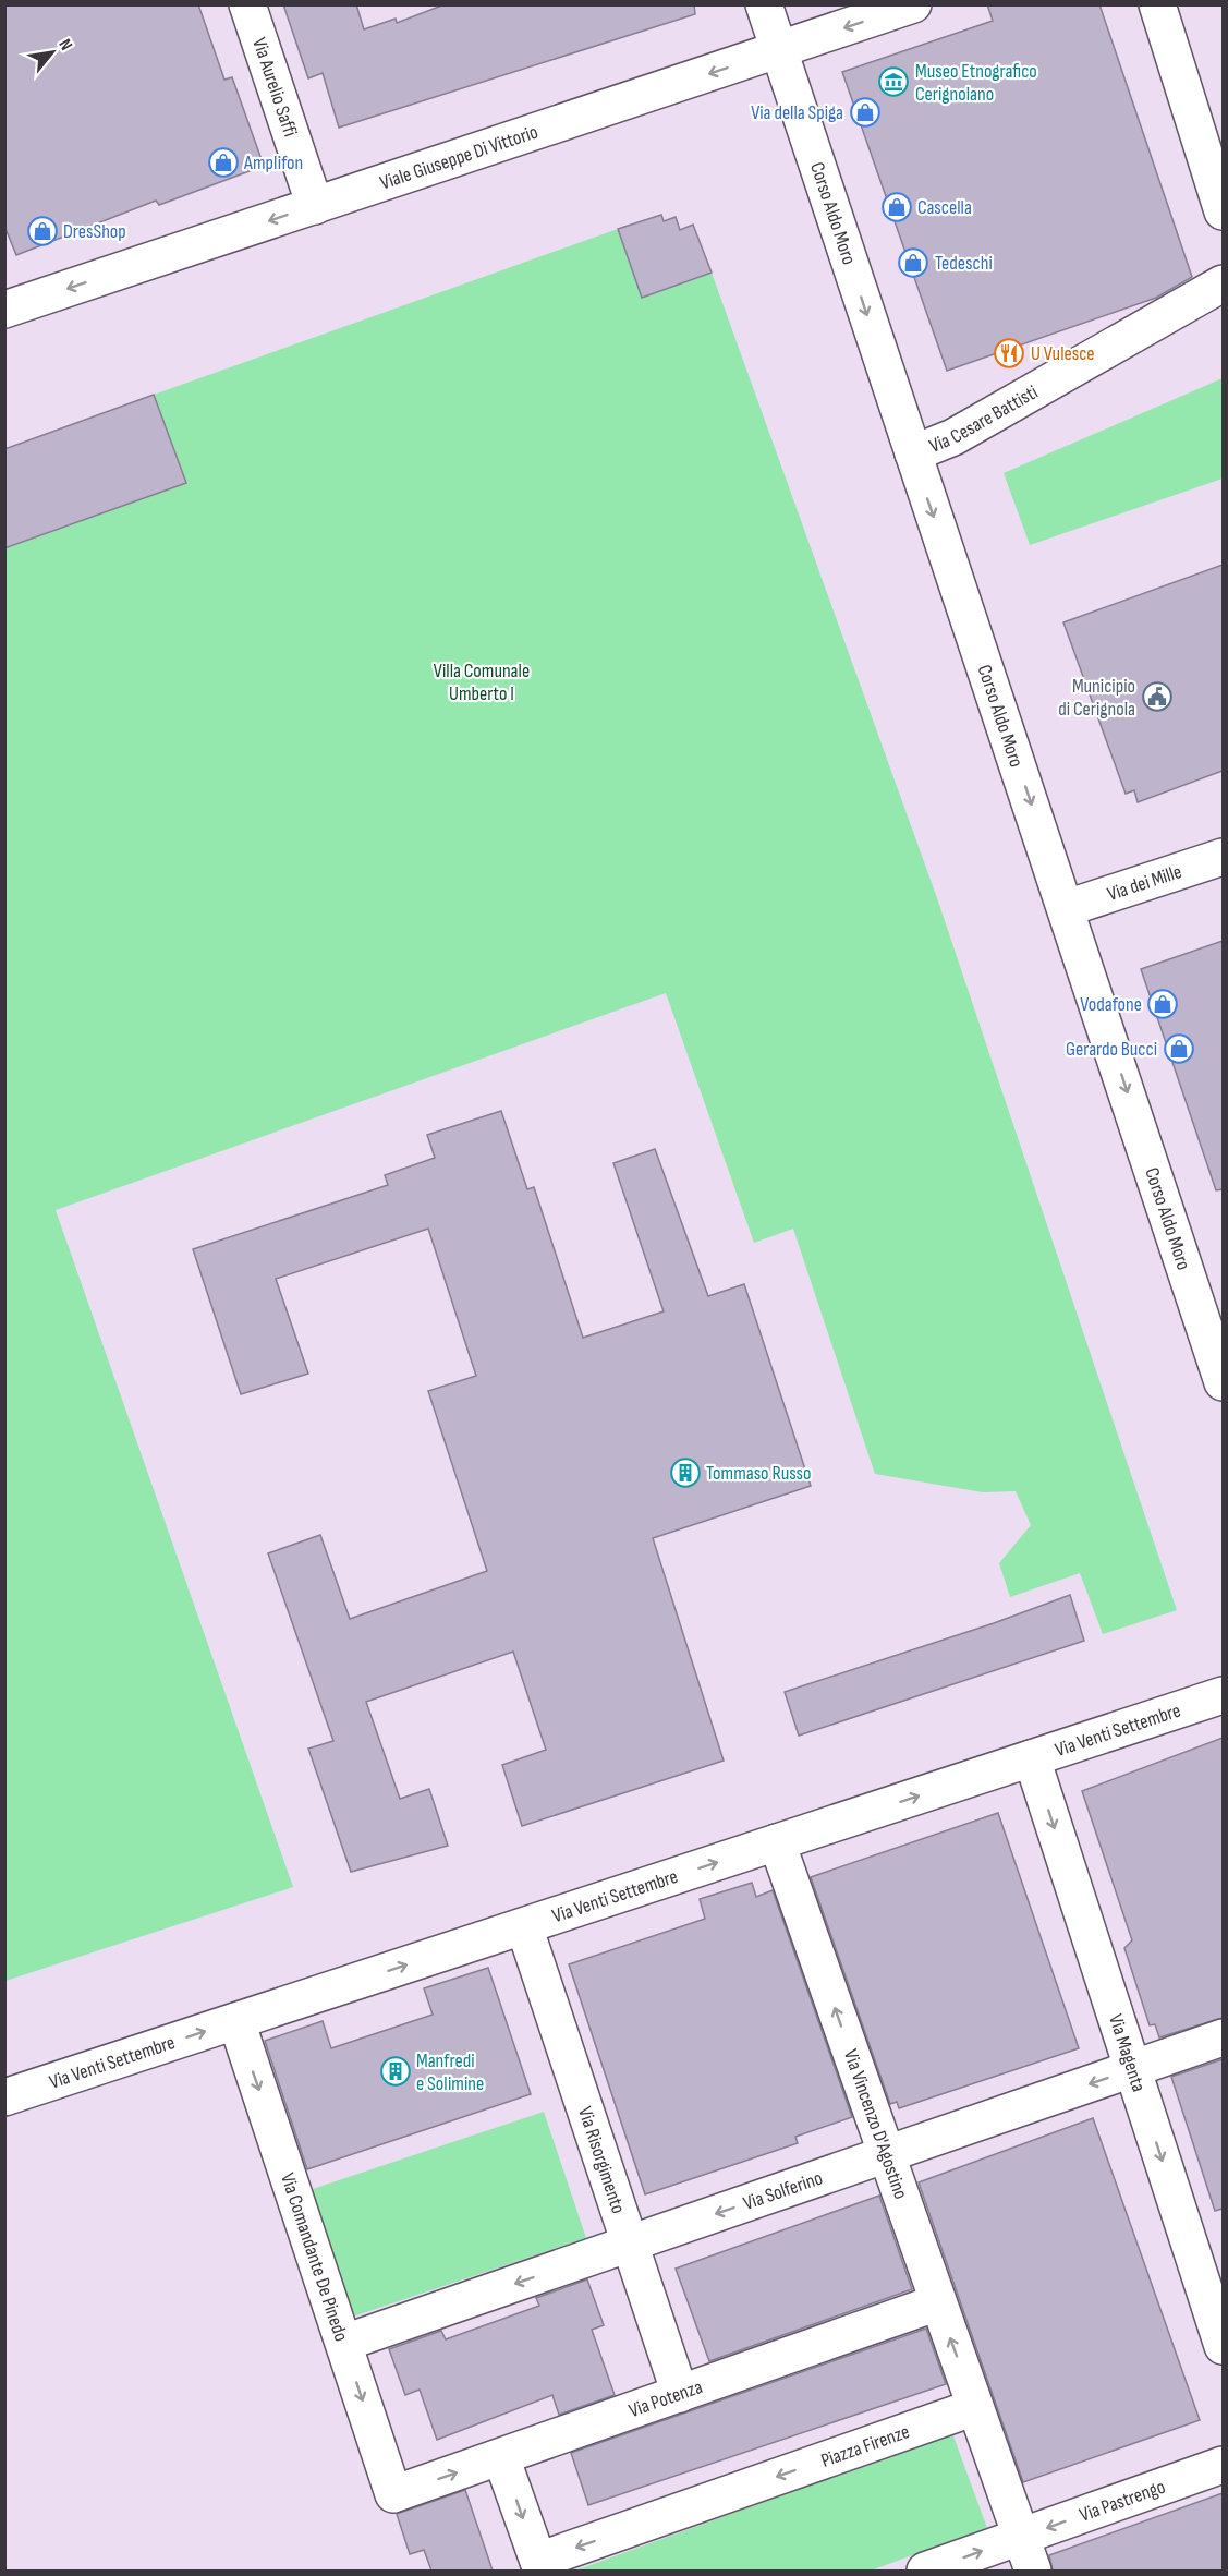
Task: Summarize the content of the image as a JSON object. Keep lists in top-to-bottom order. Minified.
{"streets":{"street":["Via Aurelio Saffi","Viale Giuseppe Di Vittorio","Corso Aldo Moro","Via Cesare Battisti","Via dei Mille","Via Venti Settembre","Via Magenta","Via Vincenzo D'Agostino","Via Risorgimento","Via Solferino","Via Comandante De Pinedo","Via Potenza","Piazza Firenze","Via Pastrengo"]},"crossings":[["Via Aurelio Saffi","Viale Giuseppe Di Vittorio"],["Viale Giuseppe Di Vittorio","Corso Aldo Moro"],["Corso Aldo Moro","Via Cesare Battisti"],["Corso Aldo Moro","Via dei Mille"],["Via Venti Settembre","Via Magenta"],["Via Venti Settembre","Via Vincenzo D'Agostino"],["Via Venti Settembre","Via Risorgimento"],["Via Venti Settembre","Via Comandante De Pinedo"],["Via Magenta","Via Solferino"],["Via Vincenzo D'Agostino","Via Solferino"],["Via Vincenzo D'Agostino","Via Potenza"],["Via Vincenzo D'Agostino","Piazza Firenze"],["Via Risorgimento","Via Solferino"],["Via Risorgimento","Via Potenza"],["Via Solferino","Via Comandante De Pinedo"],["Via Comandante De Pinedo","Via Potenza"]],"one_way":["Viale Giuseppe Di Vittorio","Corso Aldo Moro","Via Venti Settembre","Via Magenta","Via Vincenzo D'Agostino","Via Solferino","Via Comandante De Pinedo","Piazza Firenze","Via Pastrengo"],"parks":["Villa Comunale Umberto I"],"places":{"museum":["Museo Etnografico Cerignolano"],"shop":["Via della Spiga","Amplifon","Cascella","DresShop","Tedeschi","Vodafone","Gerardo Bucci"],"restaurant":["U Vulesce"],"public building":["Municipio di Cerignola"],"building":["Tommaso Russo","Manfredi e Solimine"]},"north":"top right"}
